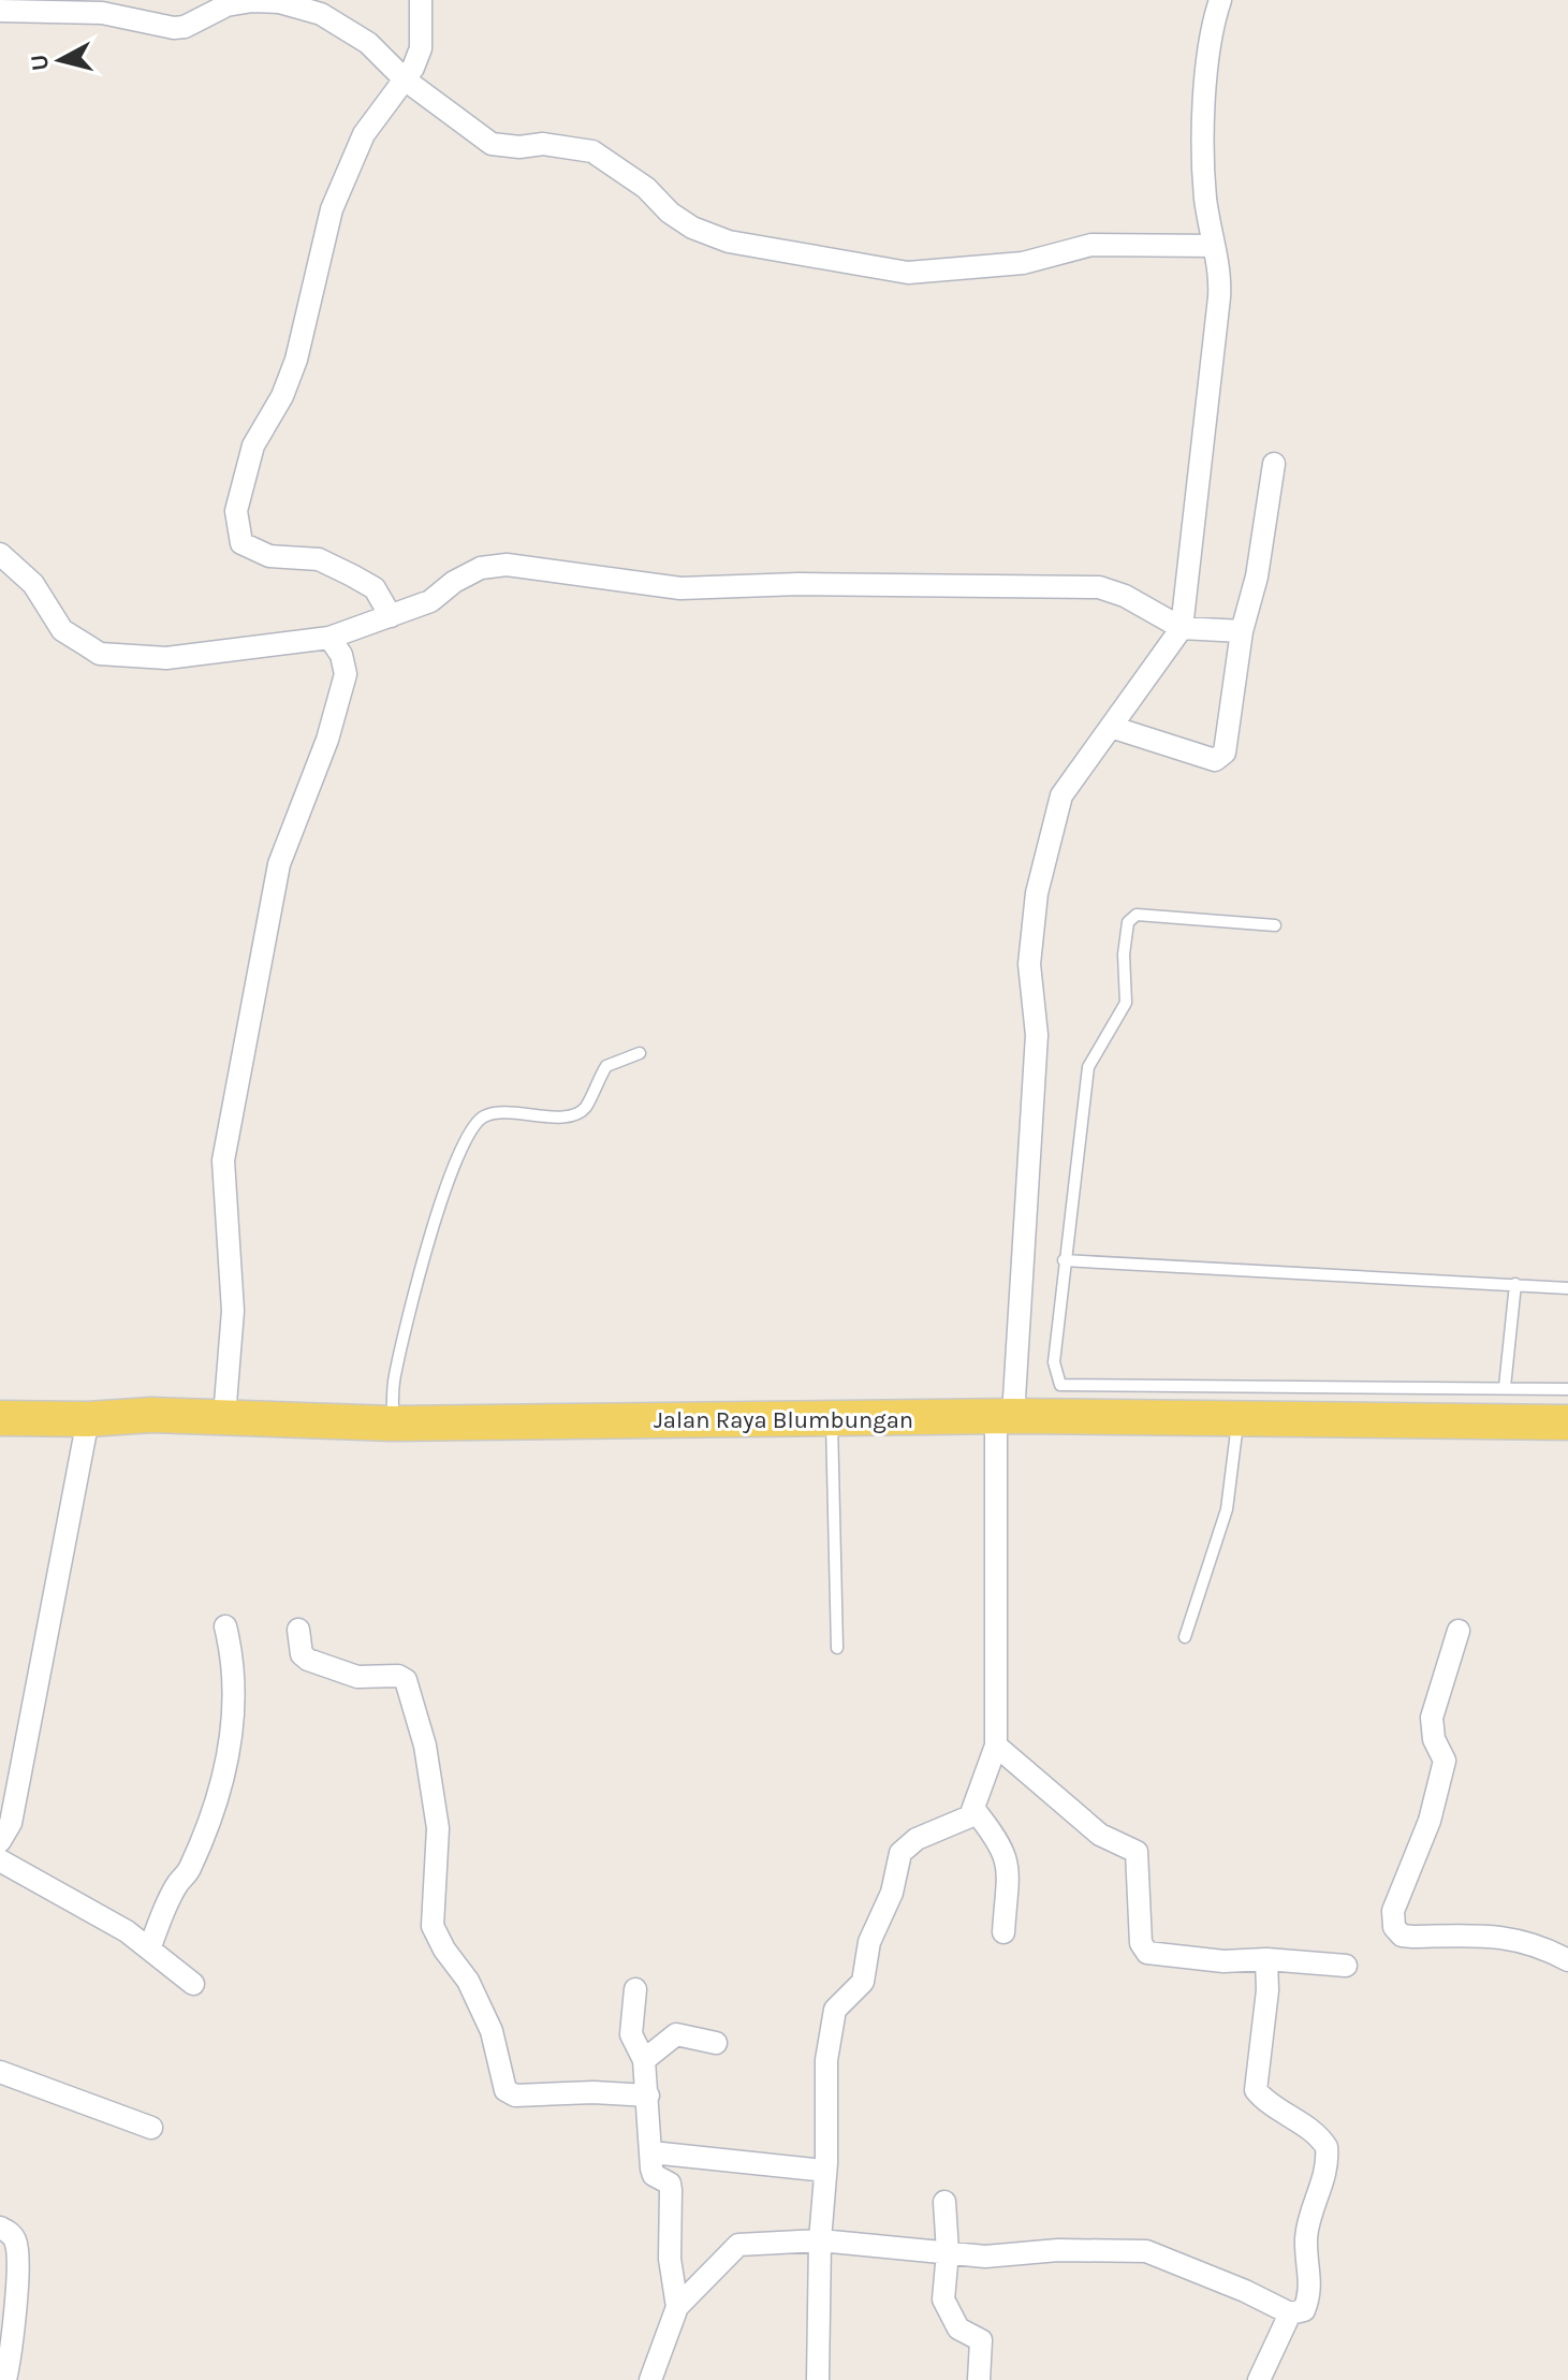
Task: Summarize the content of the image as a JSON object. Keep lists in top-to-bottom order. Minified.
{"streets":{"main road":["Jalan Raya Blumbungan"]},"north":"left"}
